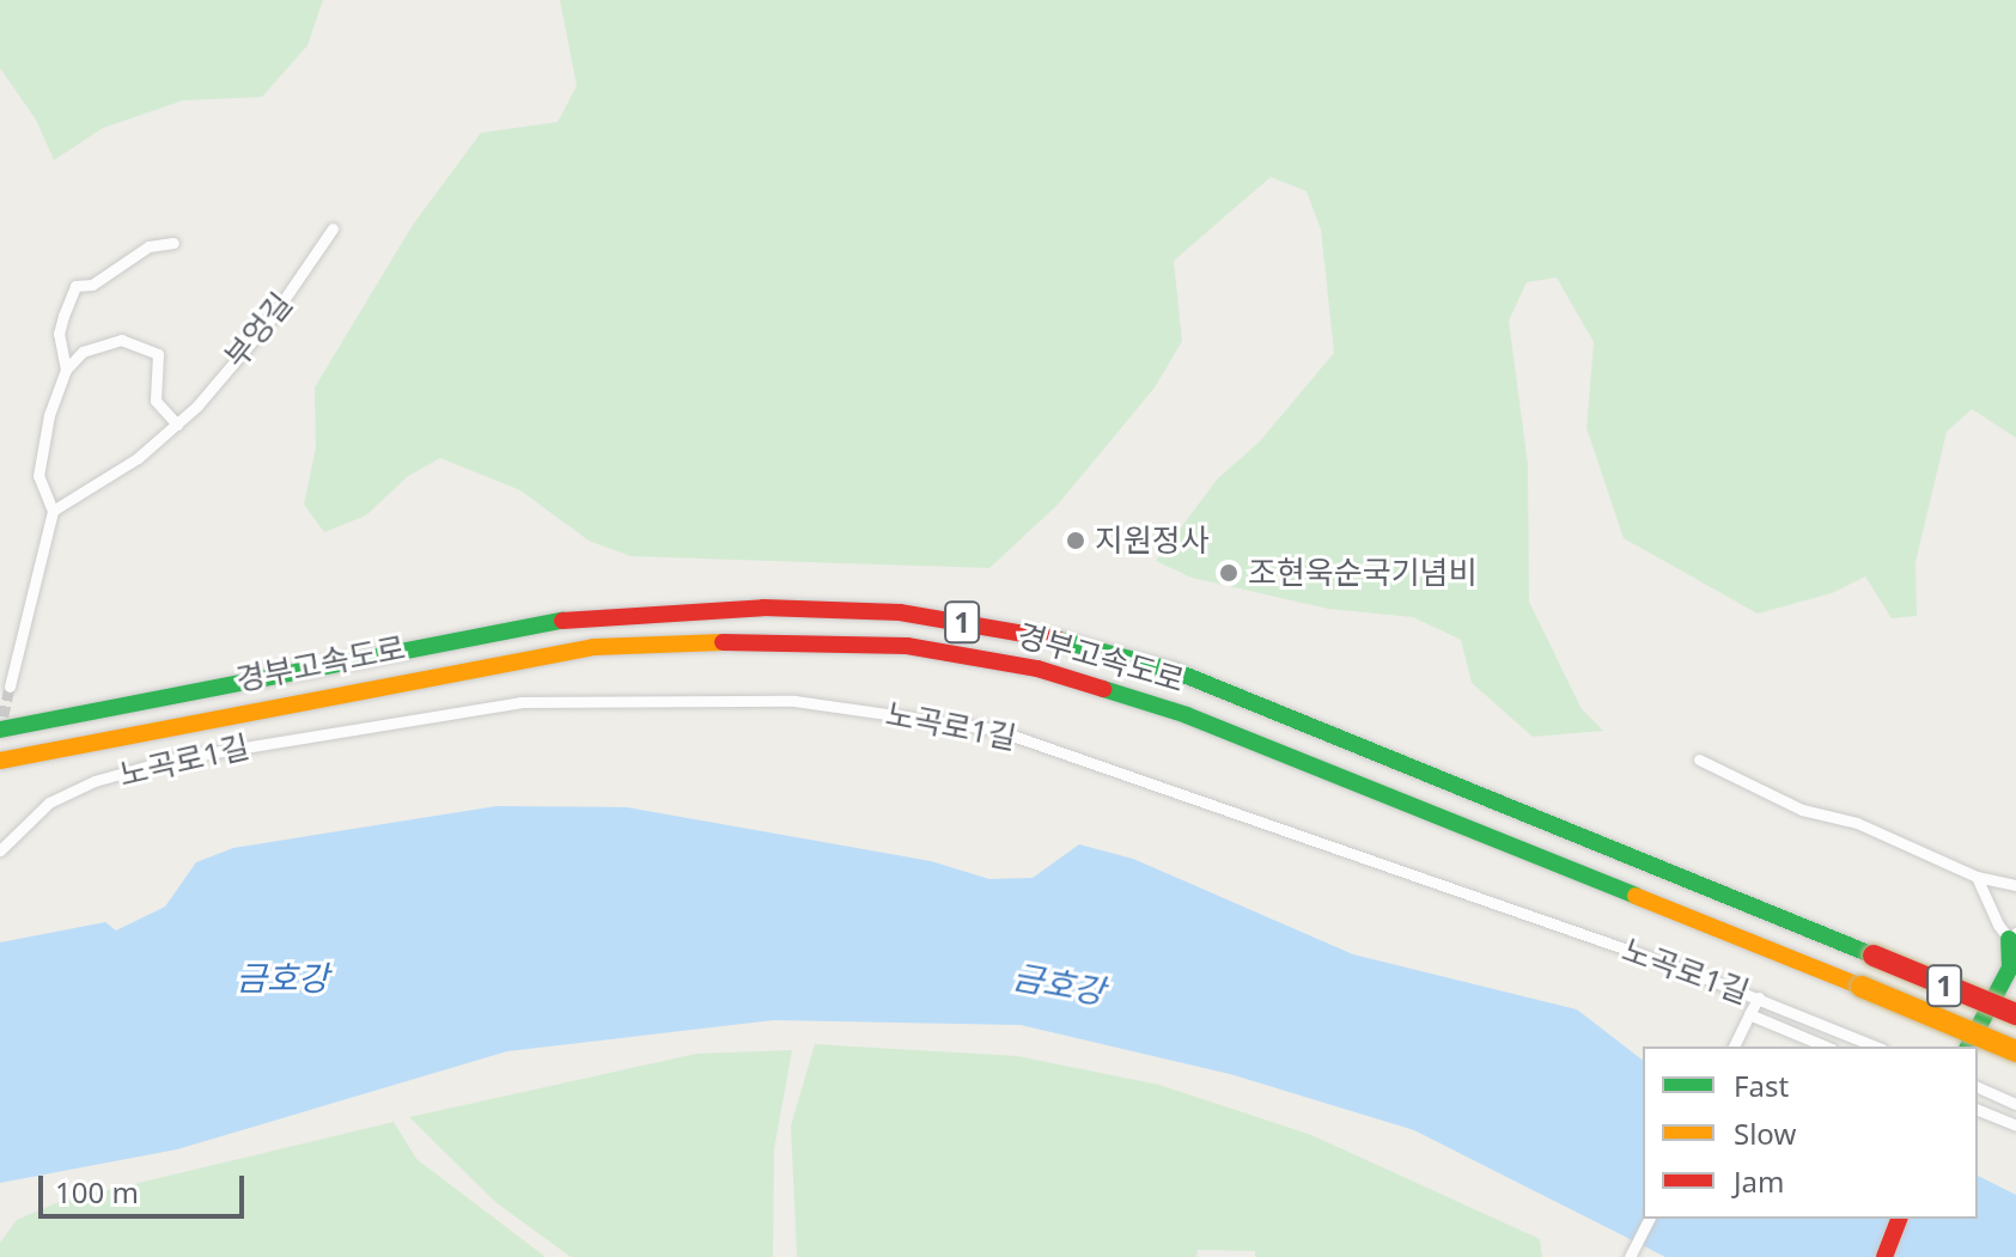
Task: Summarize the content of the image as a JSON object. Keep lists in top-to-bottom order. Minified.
{"streets":{"main road":["1","경부고속도로"],"street":["부엉길","노곡로1길"]},"water":["금호강"],"places":["지원정사","조현욱순국기념비"],"legend":["Fast","Slow","Jam"],"scale_bar":"100 m"}
